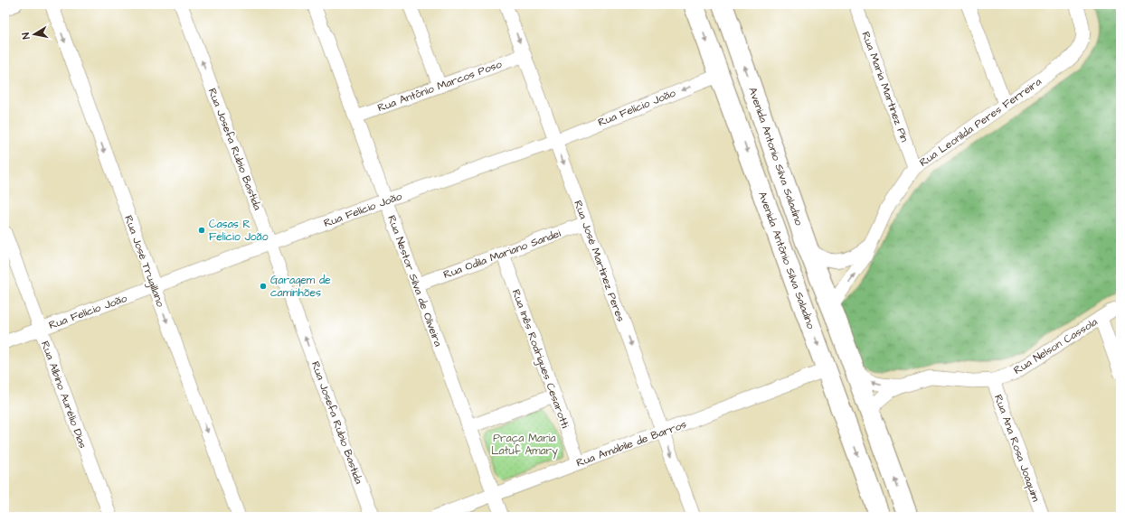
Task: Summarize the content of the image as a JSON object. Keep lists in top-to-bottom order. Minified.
{"streets":{"main road":["Avenida Antonio Silva Saladino","Avenida Antônio Silva Saladino"],"street":["Rua Antônio Marcos Poso","Rua Maria Martinez Pin","Rua Felício João","Rua Leonilda Peres Ferreira","Rua Josefa Rubio Bastida","Rua Odila Mariano Sandei","Rua José Trugillano","Rua José Martinez Peres","Rua Nestor Silva de Oliveira","Rua Nelson Cassola","Rua Inês Rodrigues Cesarotti","Rua Albino Aurélio Dias","Rua Amábile de Barros","Rua Ana Rosa Joaquim"]},"crossings":[["Rua Antônio Marcos Poso","Rua José Martinez Peres"],["Rua Antônio Marcos Poso","Rua Nestor Silva de Oliveira"],["Rua Maria Martinez Pin","Rua Leonilda Peres Ferreira"],["Rua Felício João","Rua Josefa Rubio Bastida"],["Rua Felício João","Avenida Antônio Silva Saladino"],["Rua Felício João","Rua José Trugillano"],["Rua Felício João","Rua José Martinez Peres"],["Rua Felício João","Rua Nestor Silva de Oliveira"],["Rua Felício João","Rua Albino Aurélio Dias"],["Rua Leonilda Peres Ferreira","Avenida Antonio Silva Saladino"],["Rua Odila Mariano Sandei","Rua José Martinez Peres"],["Rua Odila Mariano Sandei","Rua Nestor Silva de Oliveira"],["Rua Odila Mariano Sandei","Rua Inês Rodrigues Cesarotti"],["Avenida Antônio Silva Saladino","Rua Amábile de Barros"],["Rua José Martinez Peres","Rua Amábile de Barros"],["Rua Nestor Silva de Oliveira","Rua Amábile de Barros"],["Rua Nelson Cassola","Rua Ana Rosa Joaquim"],["Rua Inês Rodrigues Cesarotti","Rua Amábile de Barros"]],"one_way":["Rua Josefa Rubio Bastida","Rua José Trugillano","Rua José Martinez Peres"],"parks":["Praça Maria Latuf Amary"],"places":["Casas R Felicio João","Garagem de caminhões"],"north":"left"}
